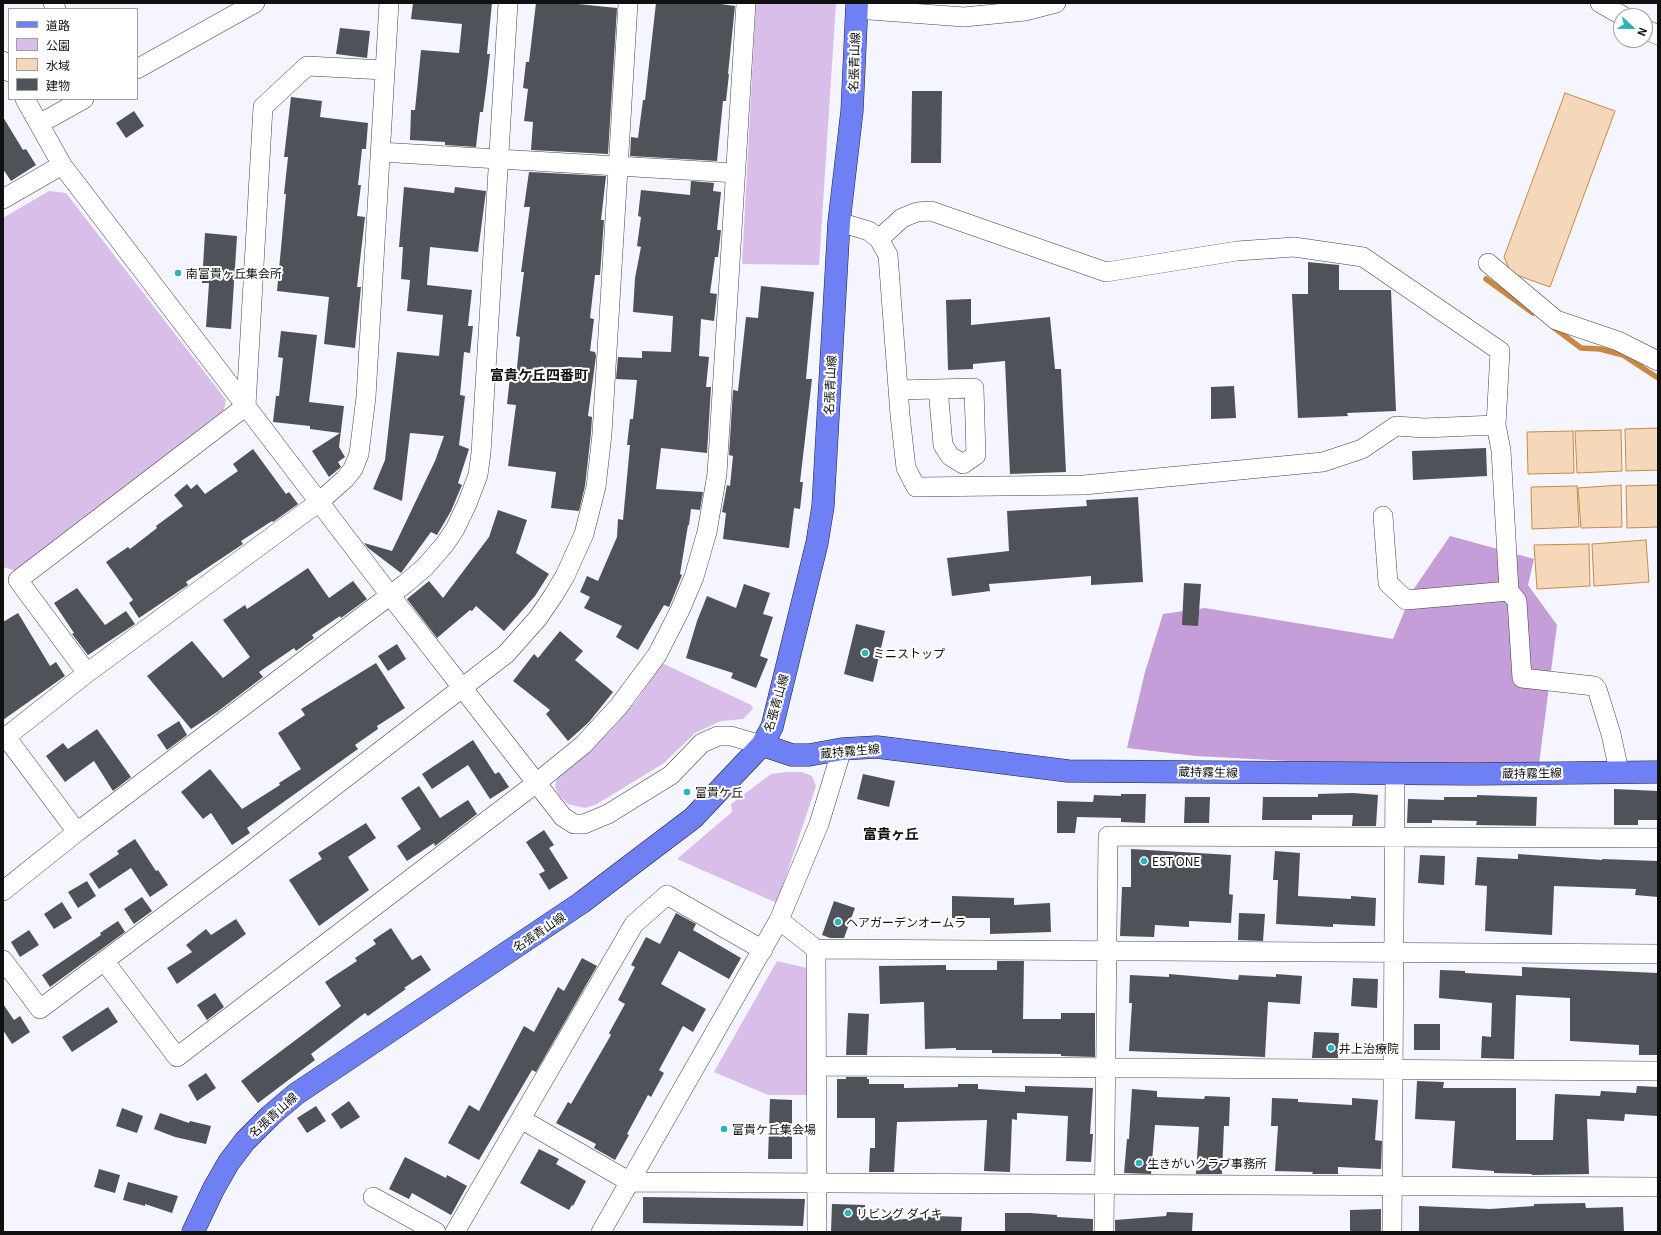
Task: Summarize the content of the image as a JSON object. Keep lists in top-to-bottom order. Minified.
{"streets":{"main road":["名張青山線","蔵持霧生線"]},"crossings":[["名張青山線","蔵持霧生線"]],"districts":["富貴ケ丘四番町","富貴ヶ丘"],"places":["南富貴ヶ丘集会所","ミニストップ","富貴ケ丘","EST ONE","ヘアガーデンオームラ","井上治療院","富貴ケ丘集会場","生きがいクラブ事務所","リビング ダイキ"],"legend":["道路","公園","水域","建物"],"north":"right"}
